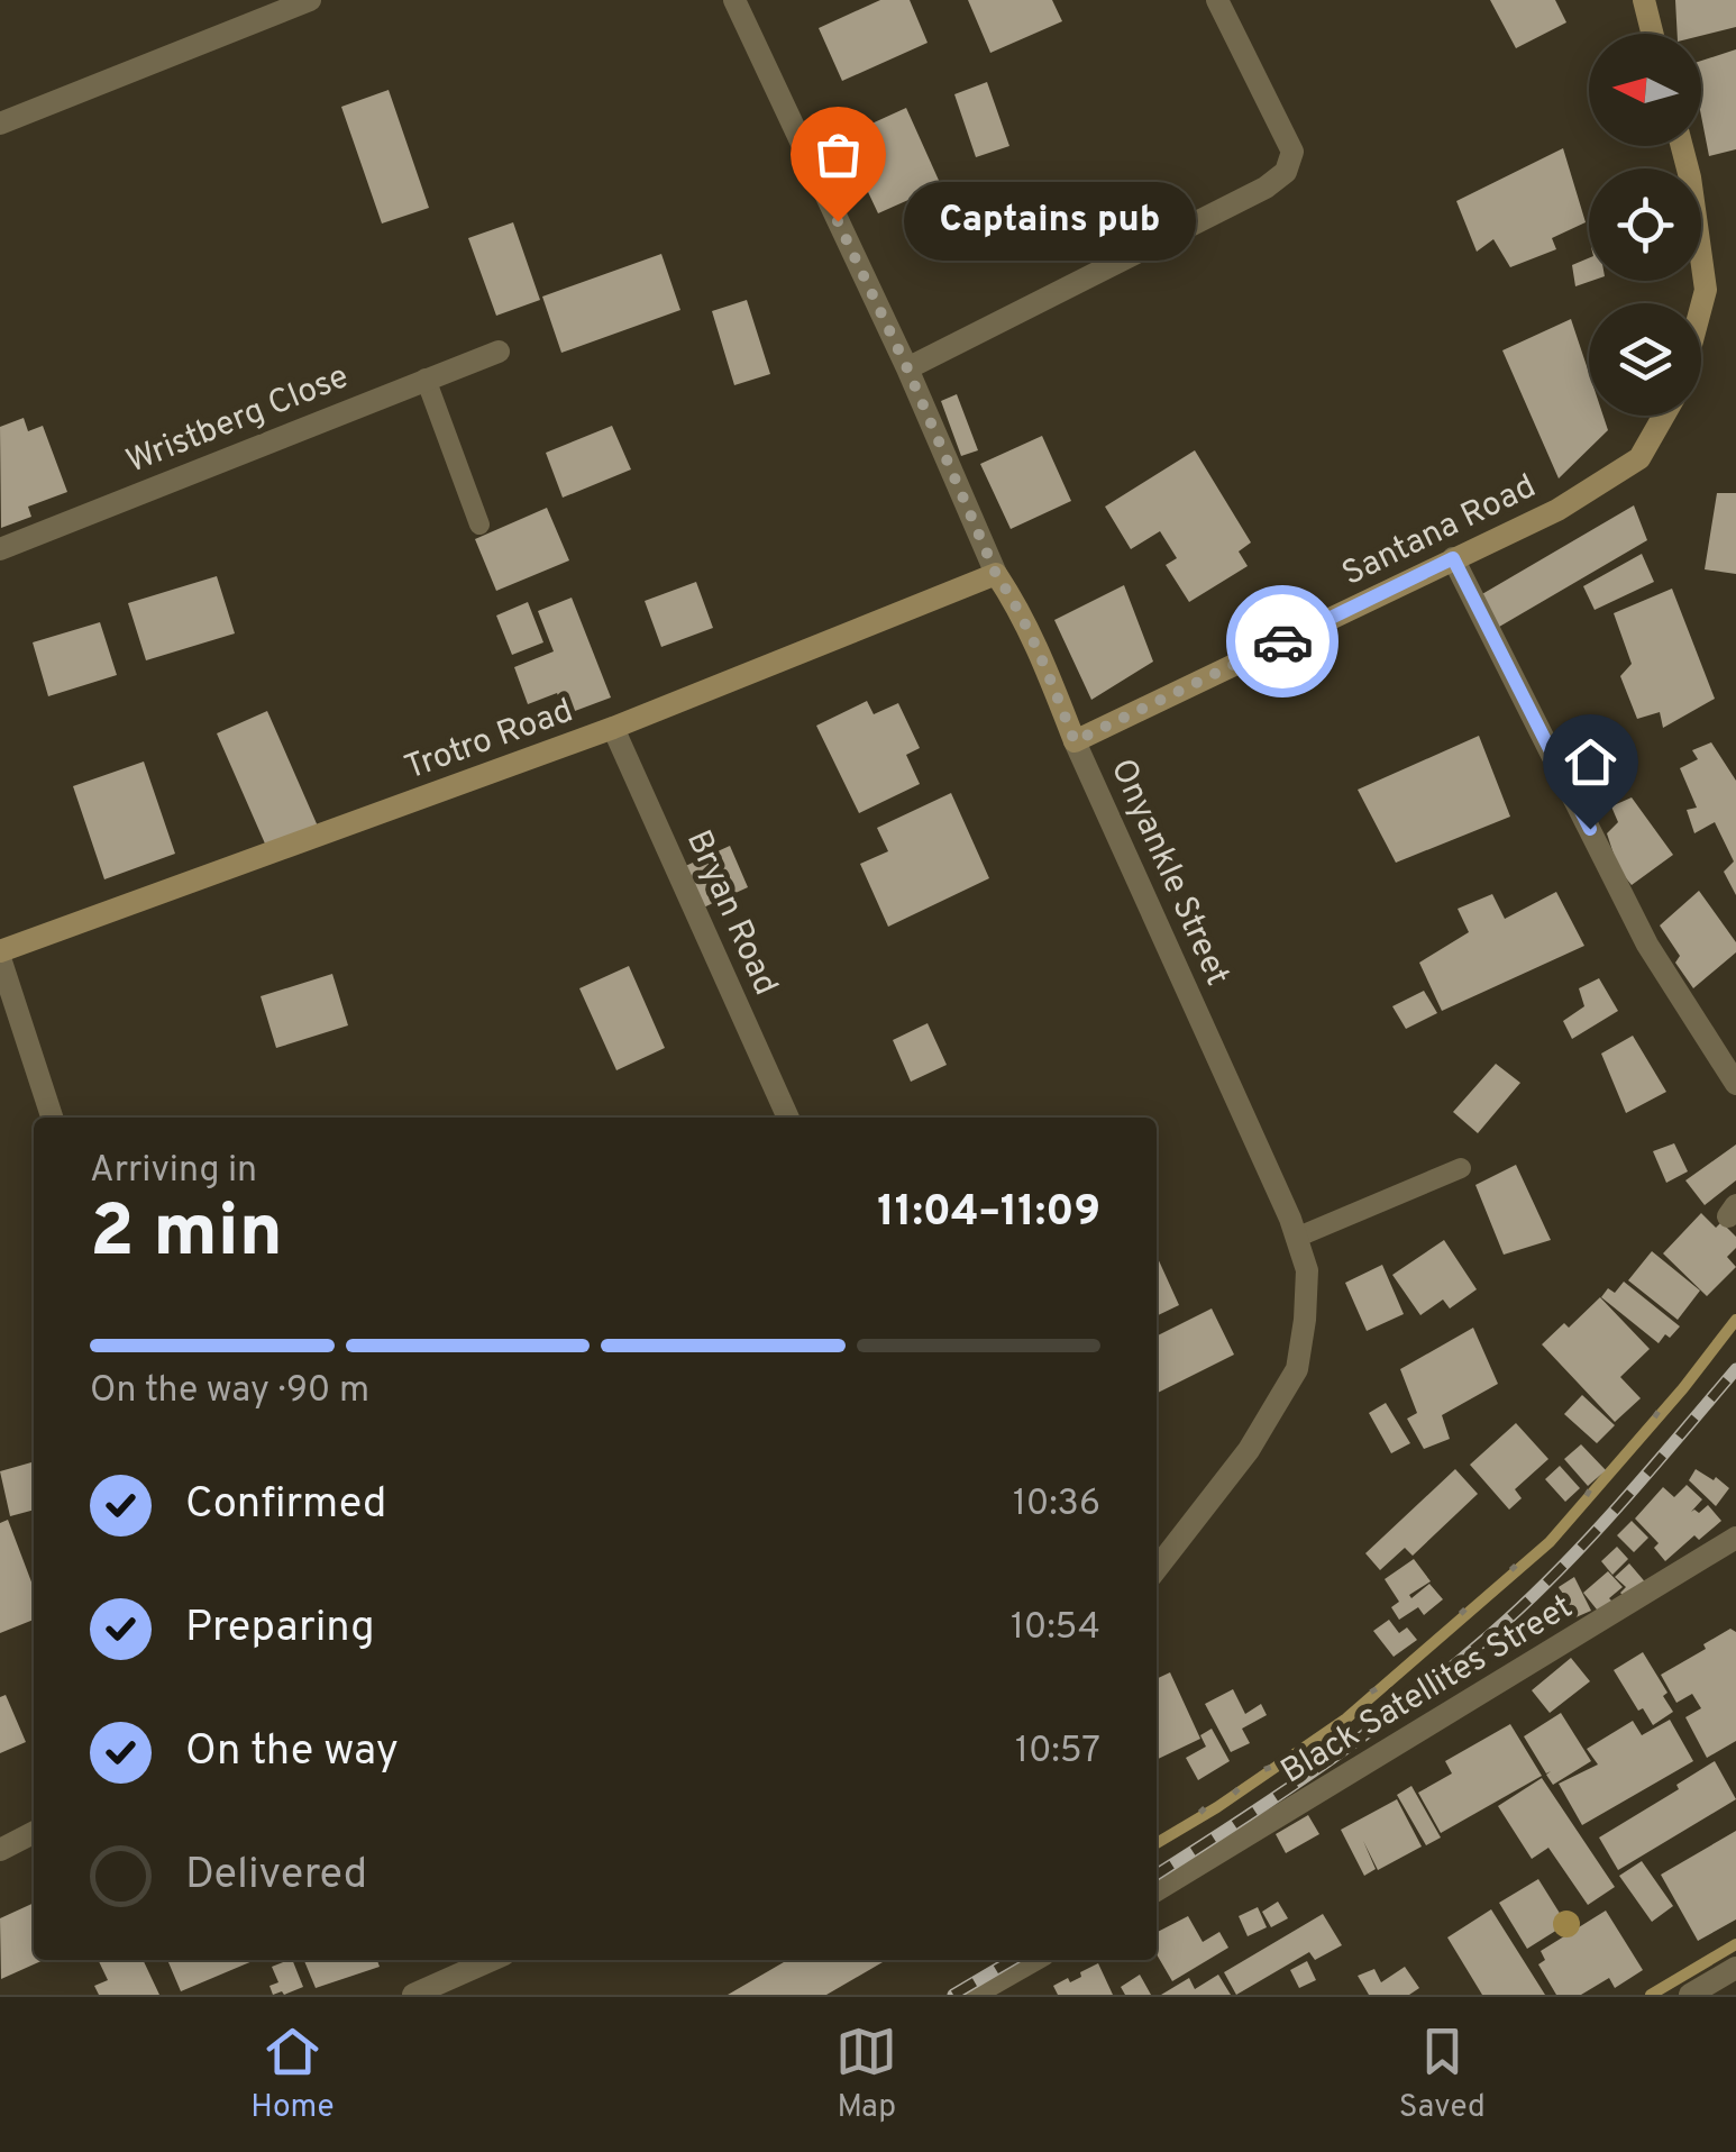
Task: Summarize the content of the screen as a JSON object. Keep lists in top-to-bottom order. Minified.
{"streets":{"street":["Wristberg Close","Santana Road","Trotro Road","Onyankle Street","Bryan Road","Black Satellites Street"]},"crossings":[["Santana Road","Onyankle Street"],["Trotro Road","Onyankle Street"],["Trotro Road","Bryan Road"]],"places":["Captains pub"],"north":"left","page":{"bubble":"Captains pub","heading":["2 min","Arriving in","11:04–11:09"],"bar":"On the way · 90 m","list":[["Confirmed","10:36"],["Preparing","10:54"],["On the way","10:57"],"Delivered"],"tabs":["Home","Map","Saved"]}}
